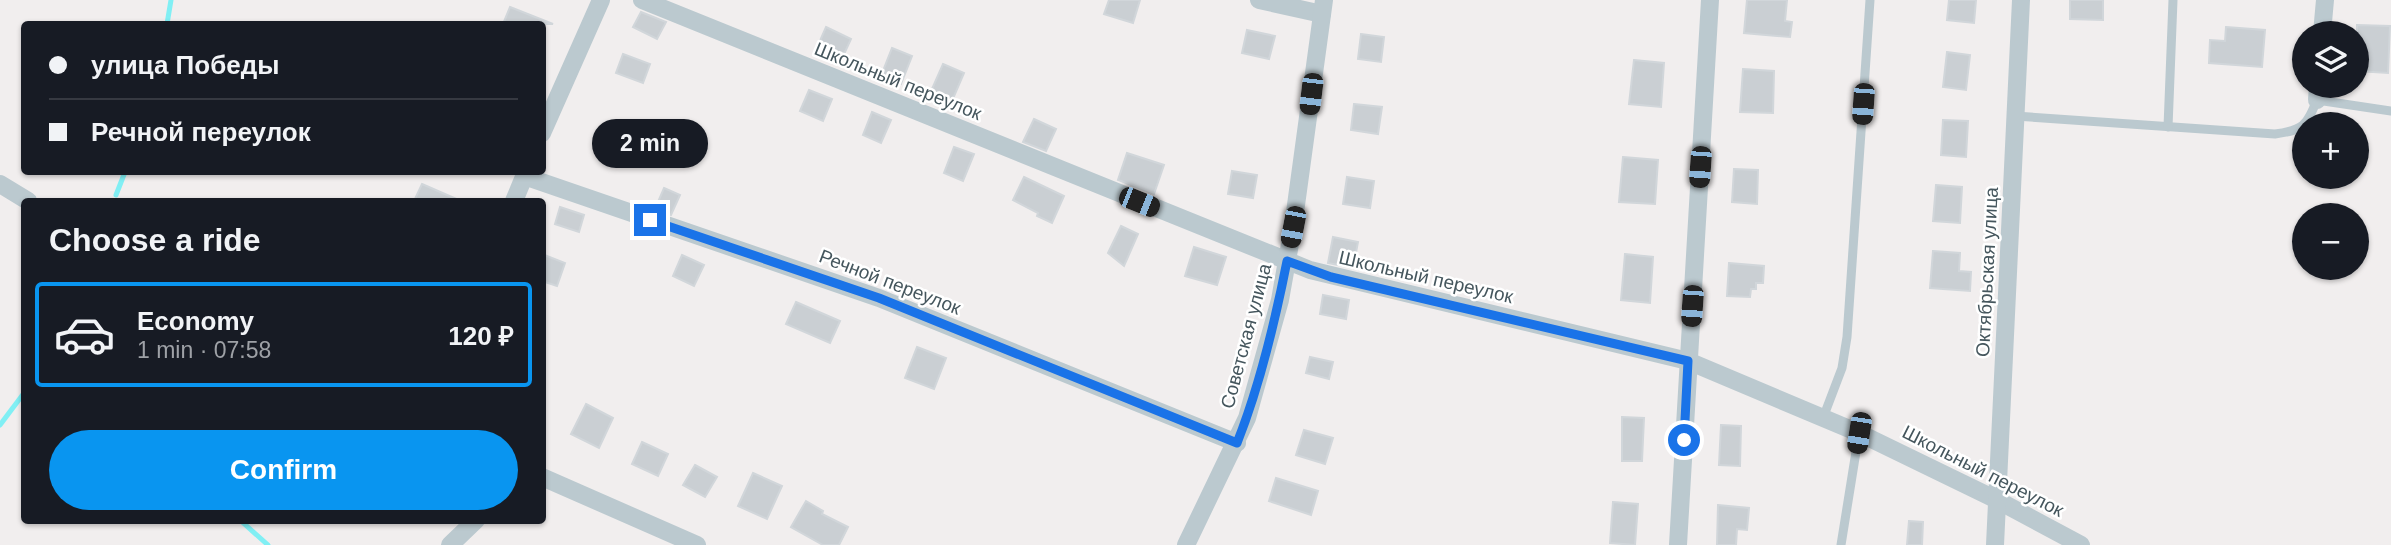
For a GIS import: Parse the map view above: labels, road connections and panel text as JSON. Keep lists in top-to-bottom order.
{
  "streets": {
    "street": [
      "Школьный переулок",
      "Октябрьская улица",
      "Речной переулок",
      "Советская улица"
    ]
  },
  "crossings": [
    ["Школьный переулок", "Октябрьская улица"],
    ["Школьный переулок", "Советская улица"],
    ["Речной переулок", "Советская улица"]
  ],
  "page": {
    "map_buttons": ["+", "−"],
    "banner": ["улица Победы", "Речной переулок"],
    "bubble": "2 min",
    "heading": "Choose a ride",
    "list": [
      {
        "name": "Economy",
        "note": "1 min · 07:58",
        "value": "120 ₽"
      }
    ],
    "buttons": "Confirm"
  }
}
